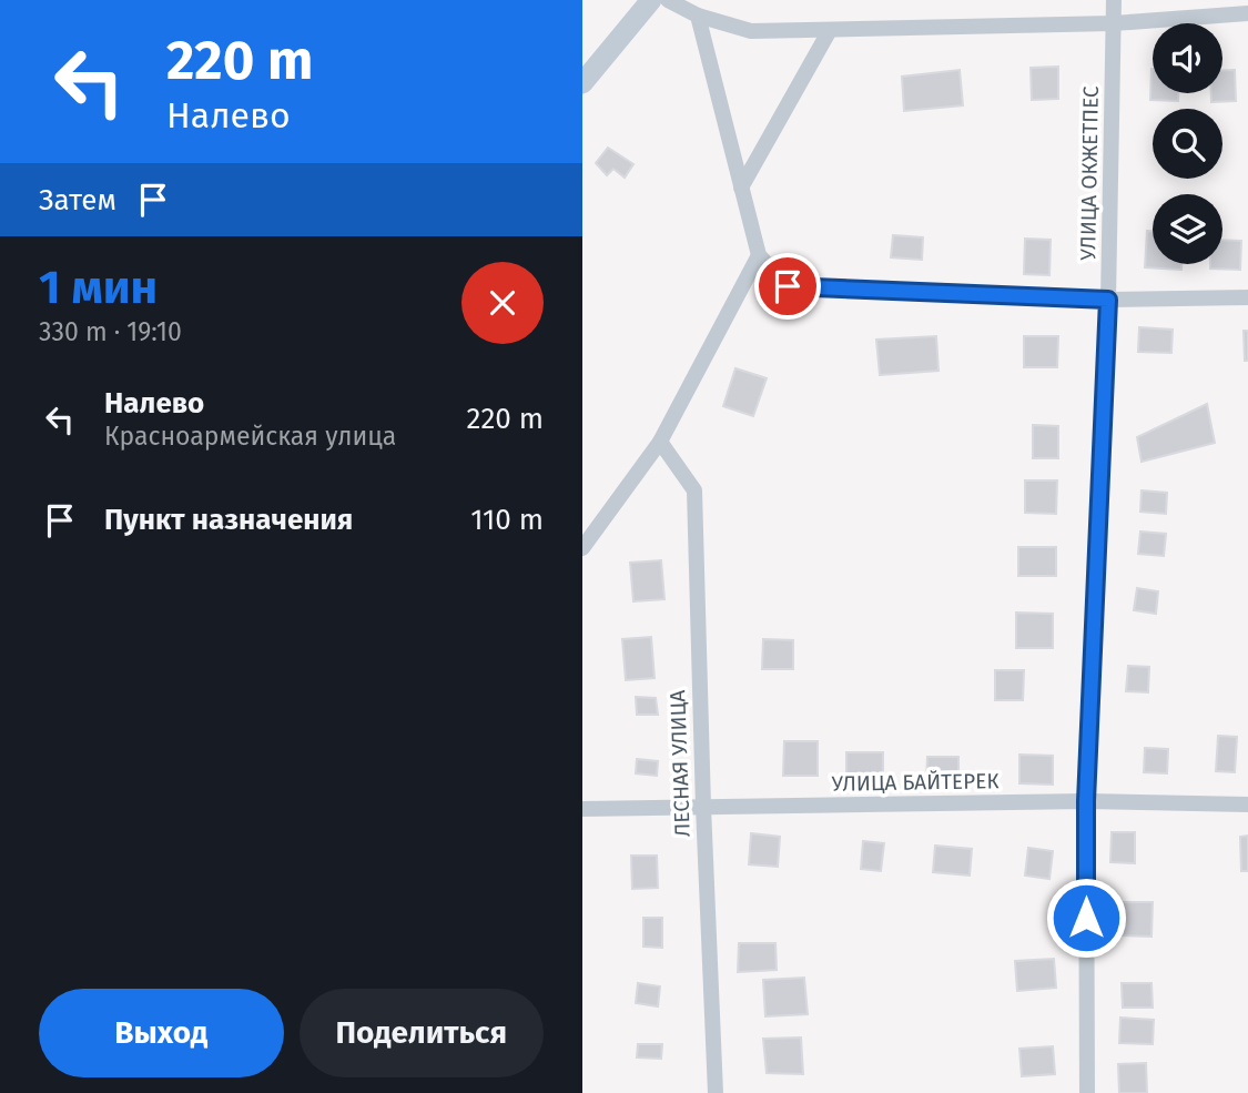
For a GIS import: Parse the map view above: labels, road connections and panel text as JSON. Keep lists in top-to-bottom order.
{
  "streets": {
    "street": ["УЛИЦА ОКЖЕТПЕС", "ЛЕСНАЯ УЛИЦА", "УЛИЦА БАЙТЕРЕК"]
  },
  "crossings": [
    ["УЛИЦА ОКЖЕТПЕС", "УЛИЦА БАЙТЕРЕК"],
    ["ЛЕСНАЯ УЛИЦА", "УЛИЦА БАЙТЕРЕК"]
  ],
  "page": {
    "turn": ["220 m", "Налево"],
    "then": "Затем",
    "heading": ["1 мин", "330 m · 19:10"],
    "list": [
      {
        "name": "Налево",
        "note": "Красноармейская улица",
        "value": "220 m"
      },
      {
        "name": "Пункт назначения",
        "value": "110 m"
      }
    ],
    "buttons": ["Выход", "Поделиться"]
  }
}
